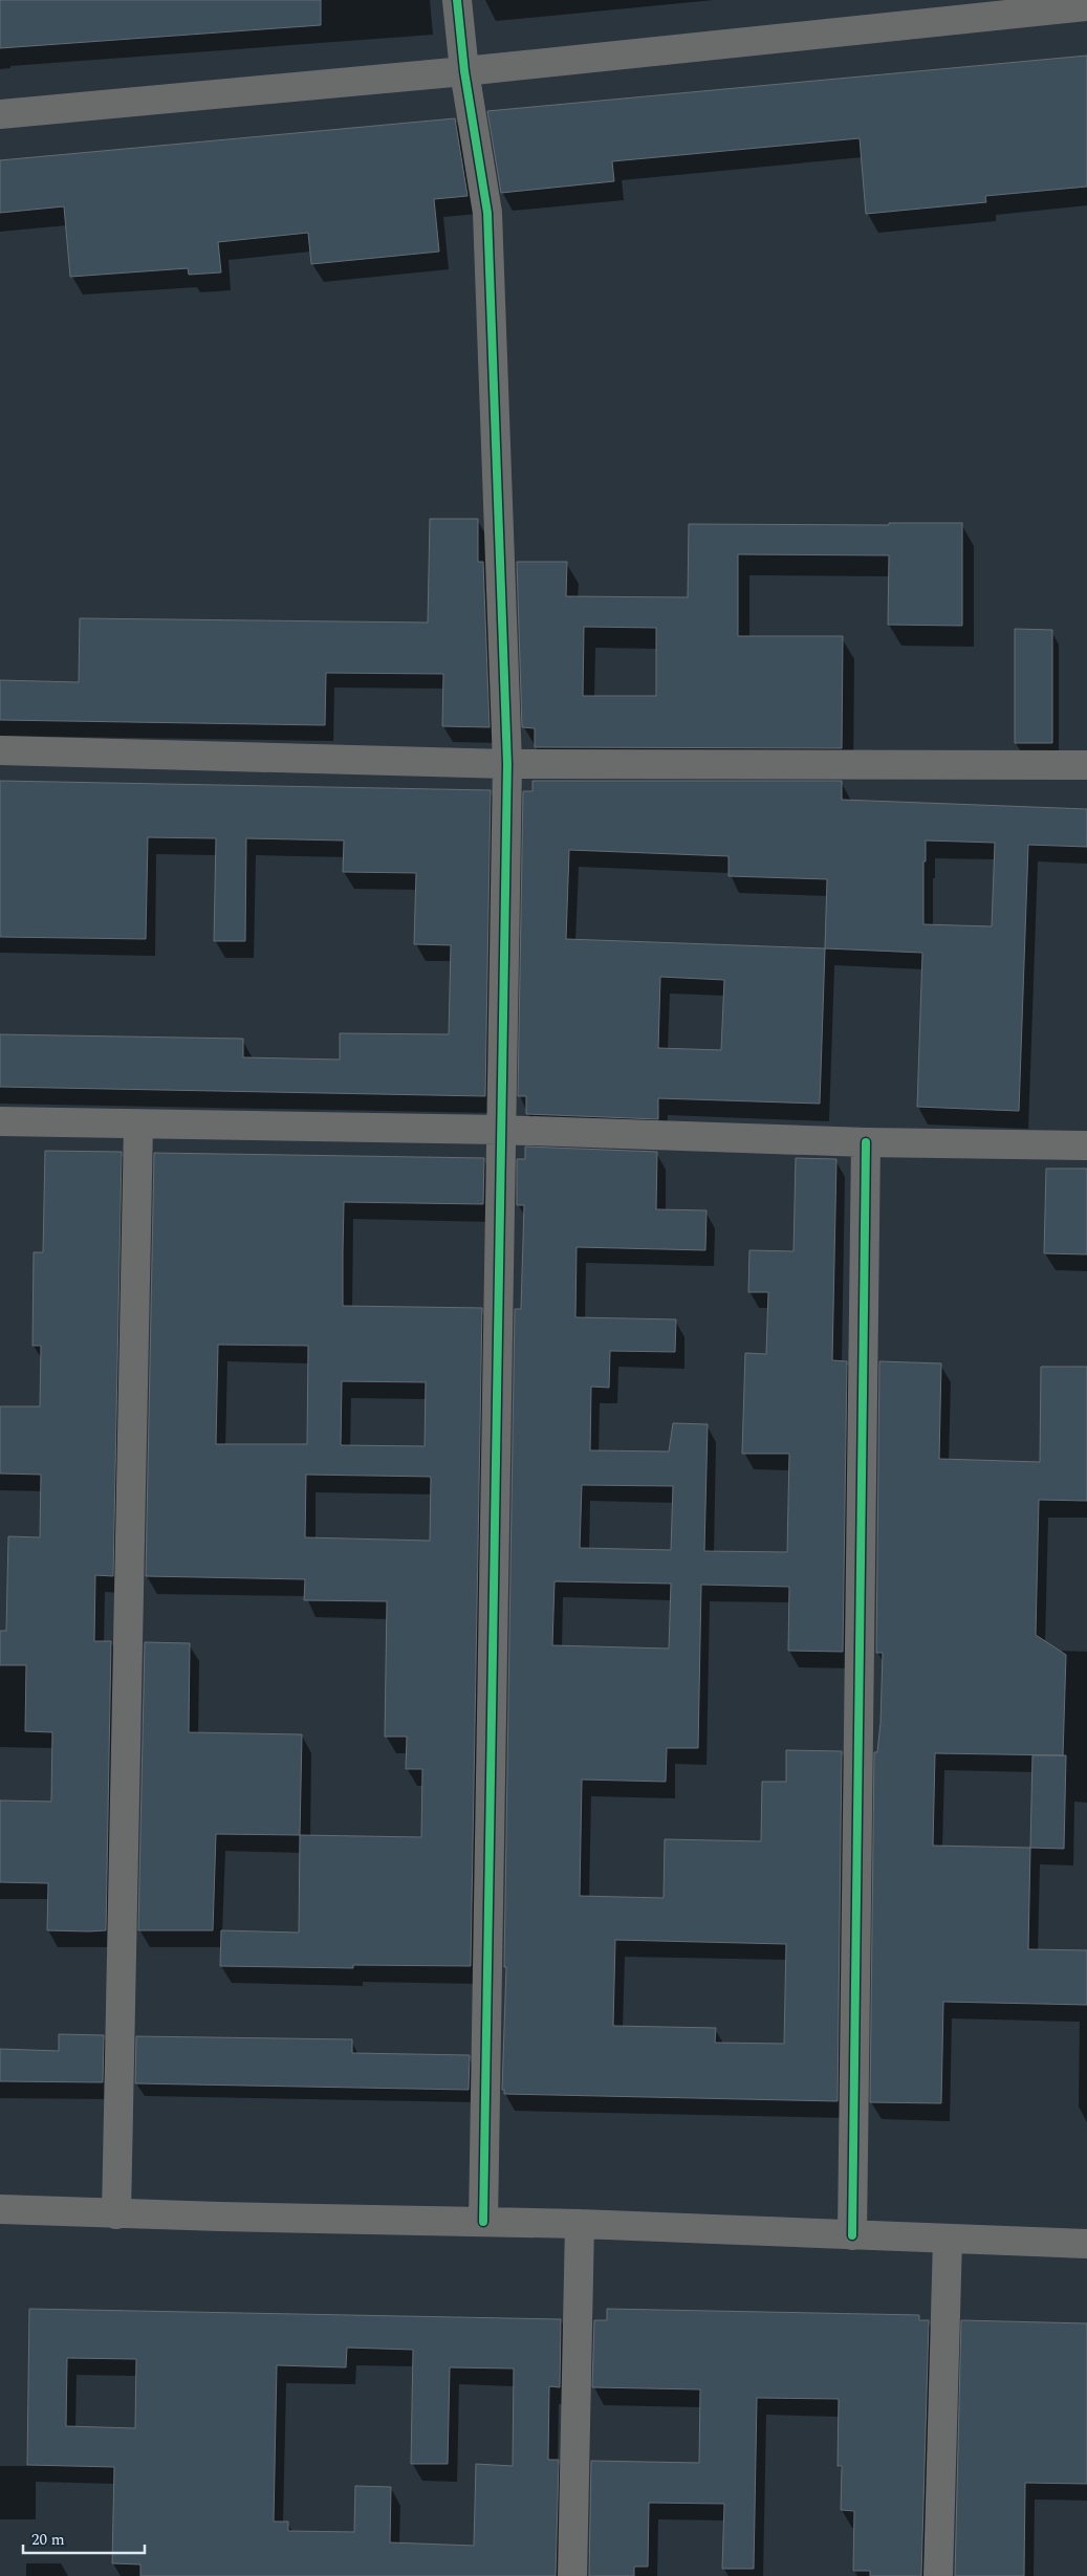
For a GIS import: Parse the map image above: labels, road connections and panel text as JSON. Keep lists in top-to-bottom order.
{
  "scale_bar": "20 m"
}
